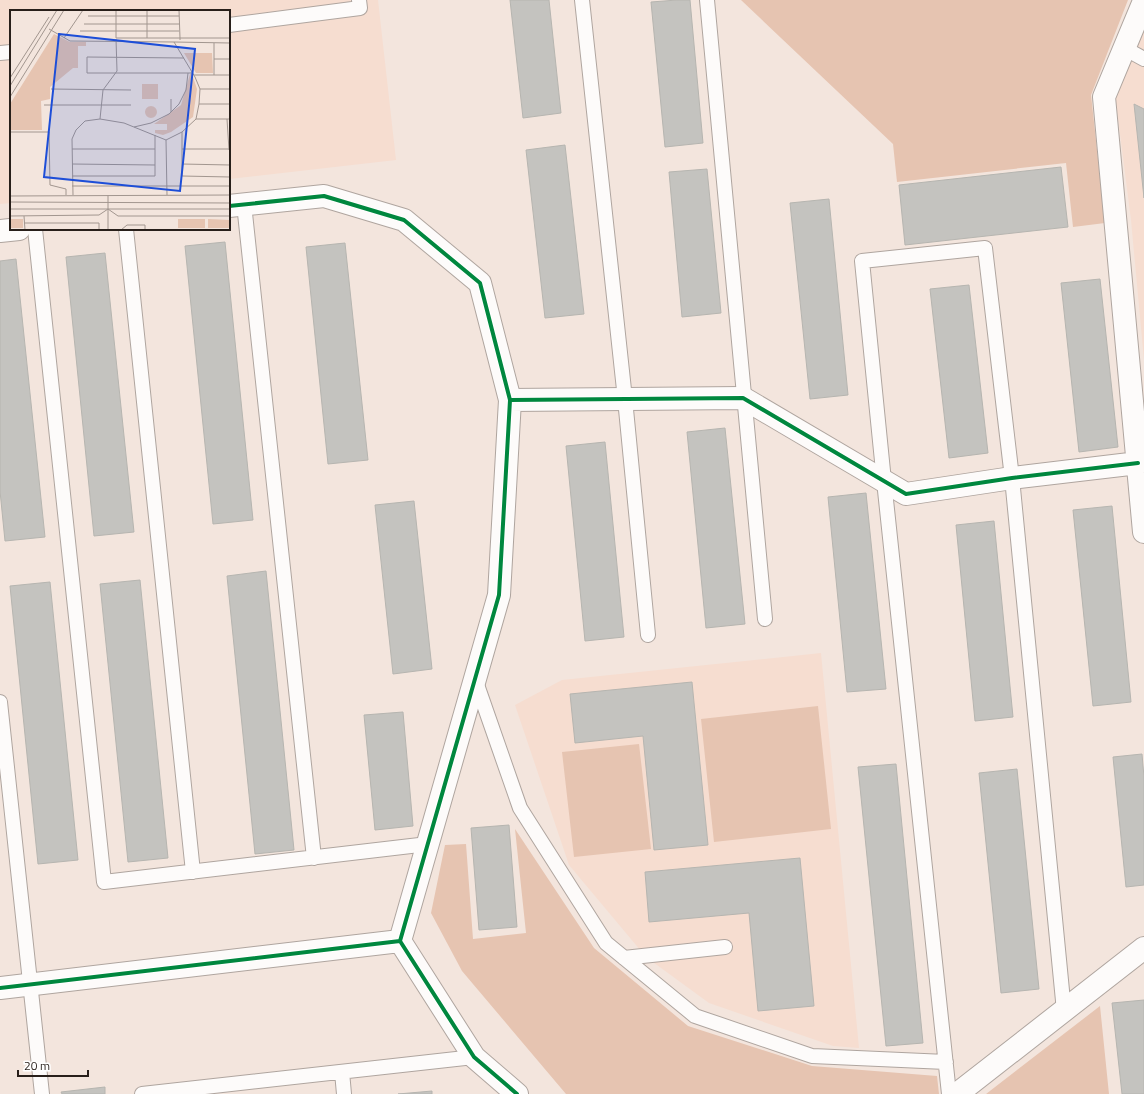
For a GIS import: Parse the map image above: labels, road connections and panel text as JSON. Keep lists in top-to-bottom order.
{
  "scale_bar": "20 m"
}
